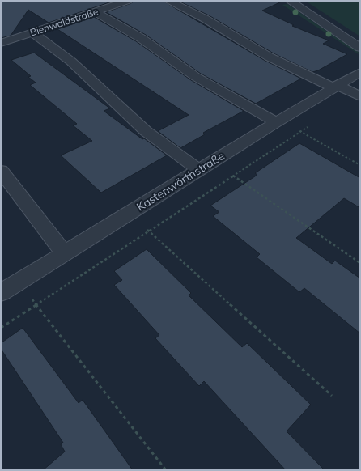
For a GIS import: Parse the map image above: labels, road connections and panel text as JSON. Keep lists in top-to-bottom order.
{
  "streets": {
    "street": ["Bienwaldstraße", "Kastenwörthstraße"]
  }
}
